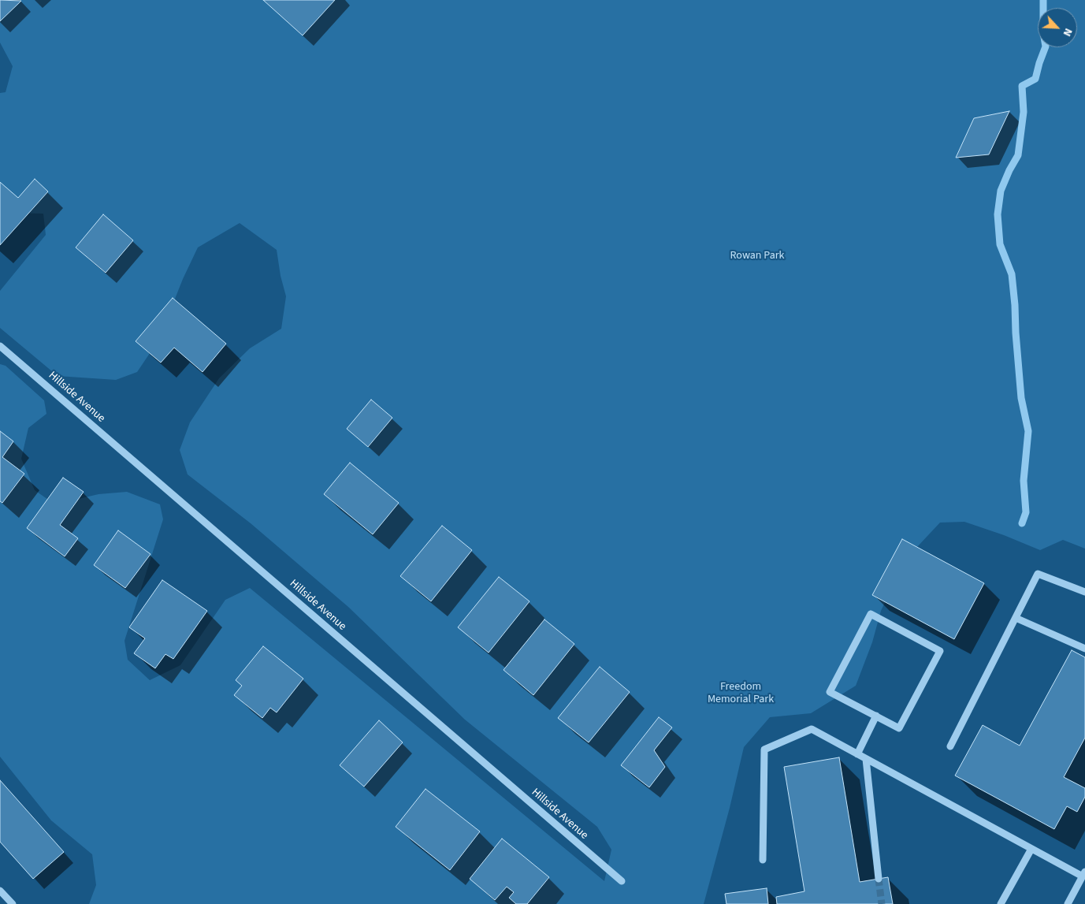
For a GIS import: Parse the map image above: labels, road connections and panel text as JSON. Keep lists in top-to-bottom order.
{
  "streets": {
    "street": ["Hillside Avenue"]
  },
  "parks": ["Rowan Park", "Freedom Memorial Park"],
  "north": "bottom right"
}
